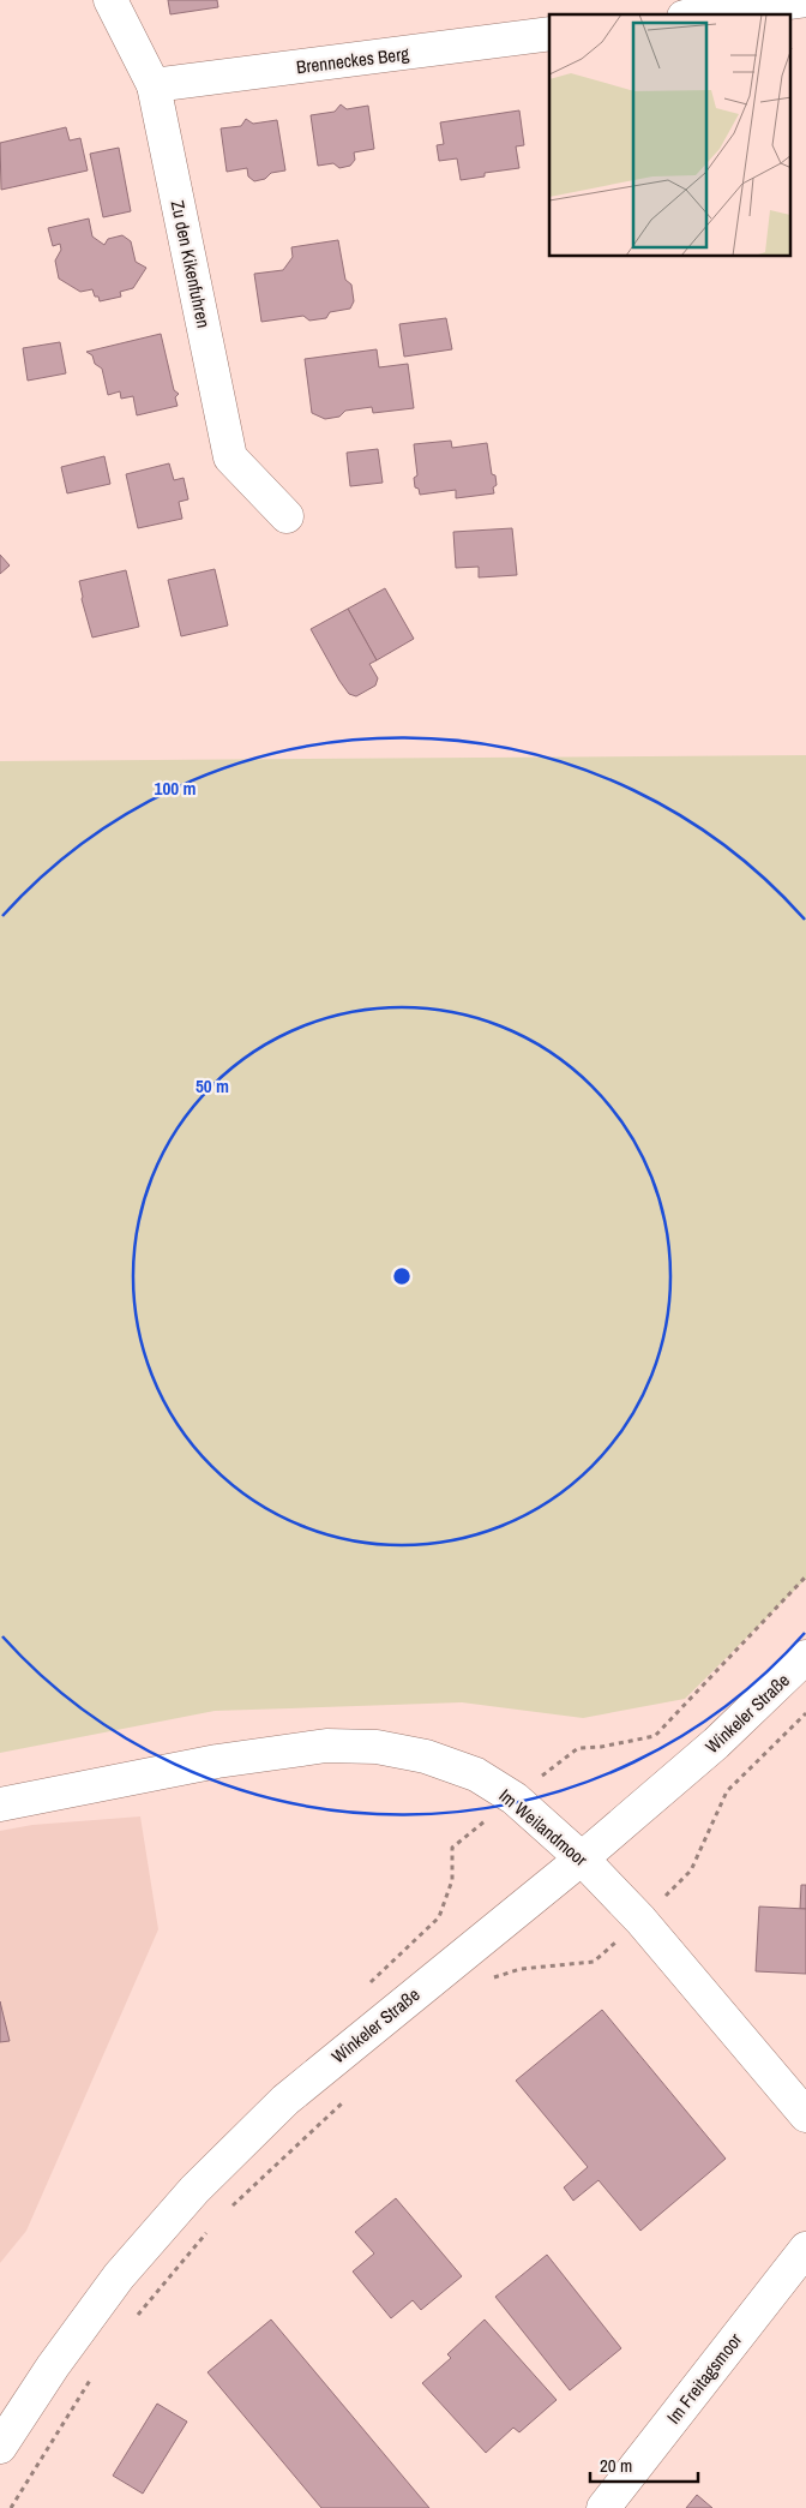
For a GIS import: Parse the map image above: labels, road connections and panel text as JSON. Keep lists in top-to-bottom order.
{
  "streets": {
    "street": [
      "Brenneckes Berg",
      "Zu den Kikenfuhren",
      "Winkeler Straße",
      "Im Weilandmoor",
      "Im Freitagsmoor"
    ]
  },
  "crossings": [
    ["Brenneckes Berg", "Zu den Kikenfuhren"],
    ["Winkeler Straße", "Im Weilandmoor"]
  ],
  "scale_bar": "20 m",
  "rings": ["100 m", "50 m"]
}
